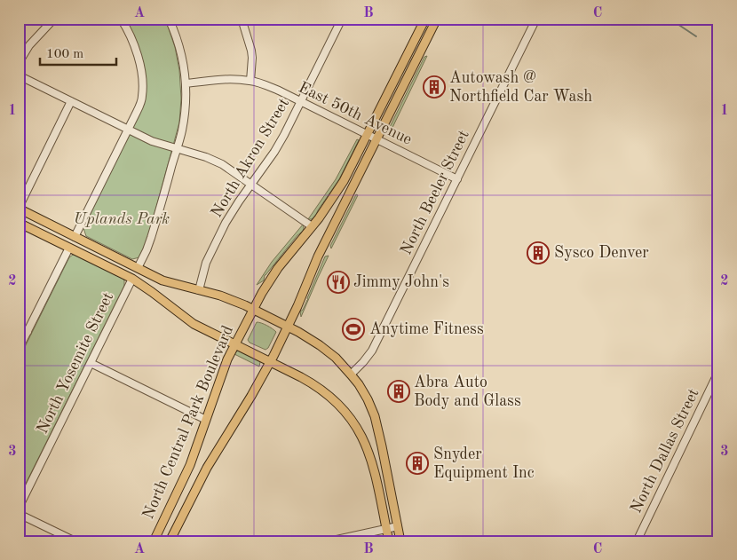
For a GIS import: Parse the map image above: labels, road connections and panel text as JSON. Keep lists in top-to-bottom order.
{
  "streets": {
    "main road": ["North Central Park Boulevard"],
    "street": [
      "East 50th Avenue",
      "North Akron Street",
      "North Beeler Street",
      "North Yosemite Street",
      "North Dallas Street"
    ]
  },
  "crossings": [
    ["East 50th Avenue", "North Akron Street"],
    ["East 50th Avenue", "North Beeler Street"],
    ["East 50th Avenue", "North Central Park Boulevard"]
  ],
  "parks": ["Uplands Park"],
  "places": {
    "building": [
      "Autowash @ Northfield Car Wash",
      "Sysco Denver",
      "Abra Auto Body and Glass",
      "Snyder Equipment Inc"
    ],
    "restaurant": ["Jimmy John's"],
    "sports": ["Anytime Fitness"]
  },
  "scale_bar": "100 m",
  "grid": {
    "columns": ["A", "B", "C"],
    "rows": ["1", "2", "3"]
  }
}
